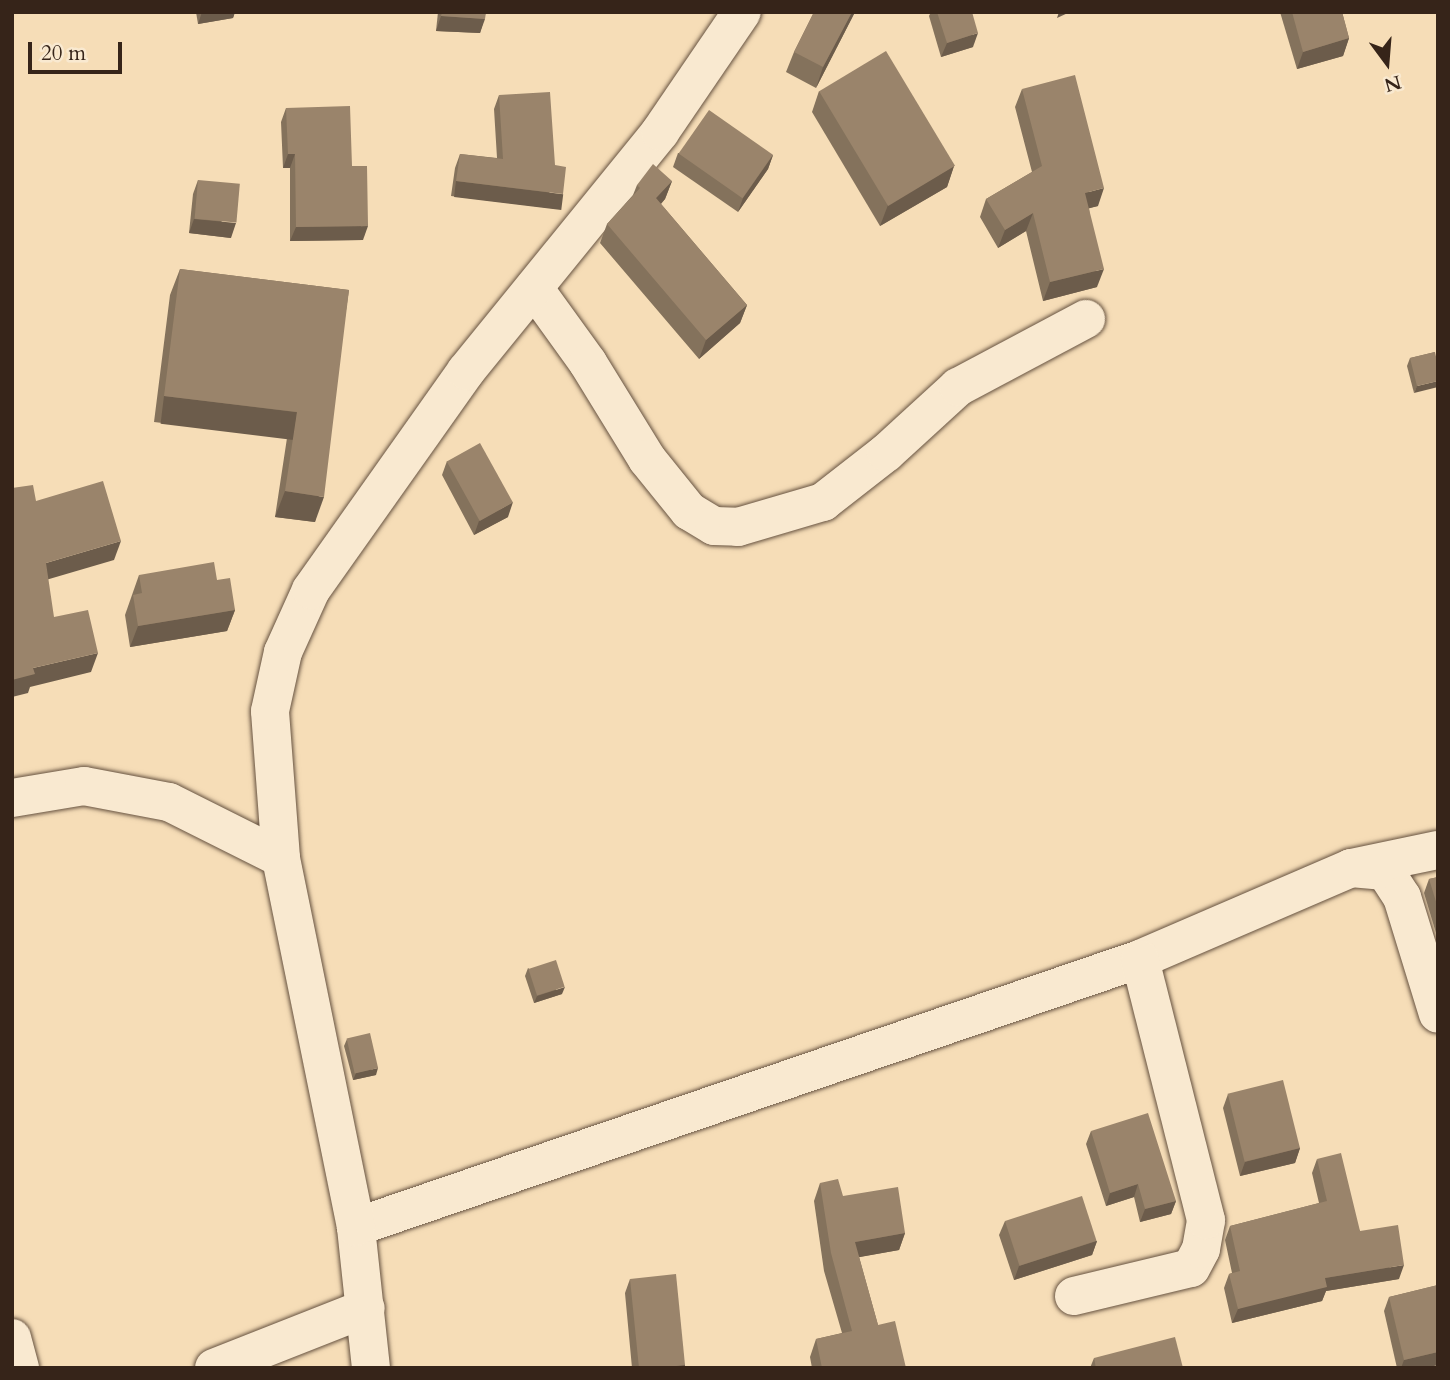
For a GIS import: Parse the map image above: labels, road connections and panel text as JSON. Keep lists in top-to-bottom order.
{
  "scale_bar": "20 m",
  "north": "bottom"
}
